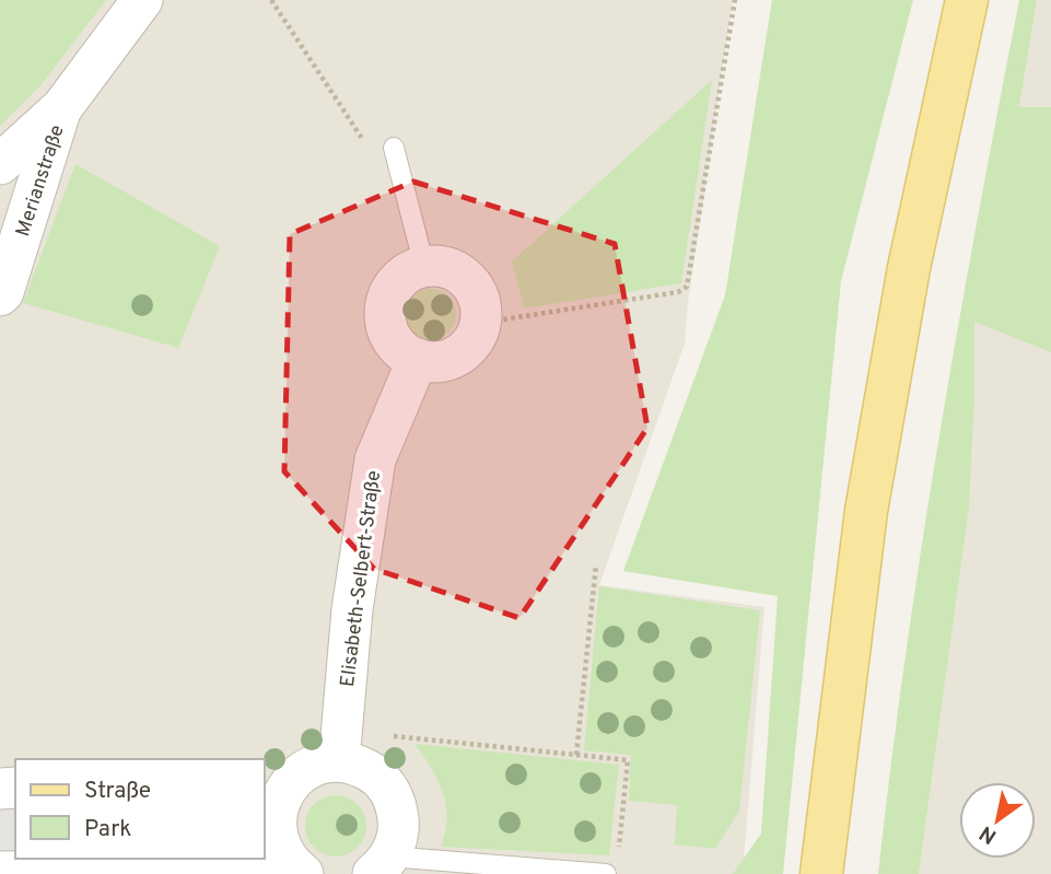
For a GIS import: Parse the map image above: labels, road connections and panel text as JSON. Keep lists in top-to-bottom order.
{
  "streets": {
    "street": ["Merianstraße", "Elisabeth-Selbert-Straße"]
  },
  "legend": ["Straße", "Park"],
  "north": "bottom left"
}
